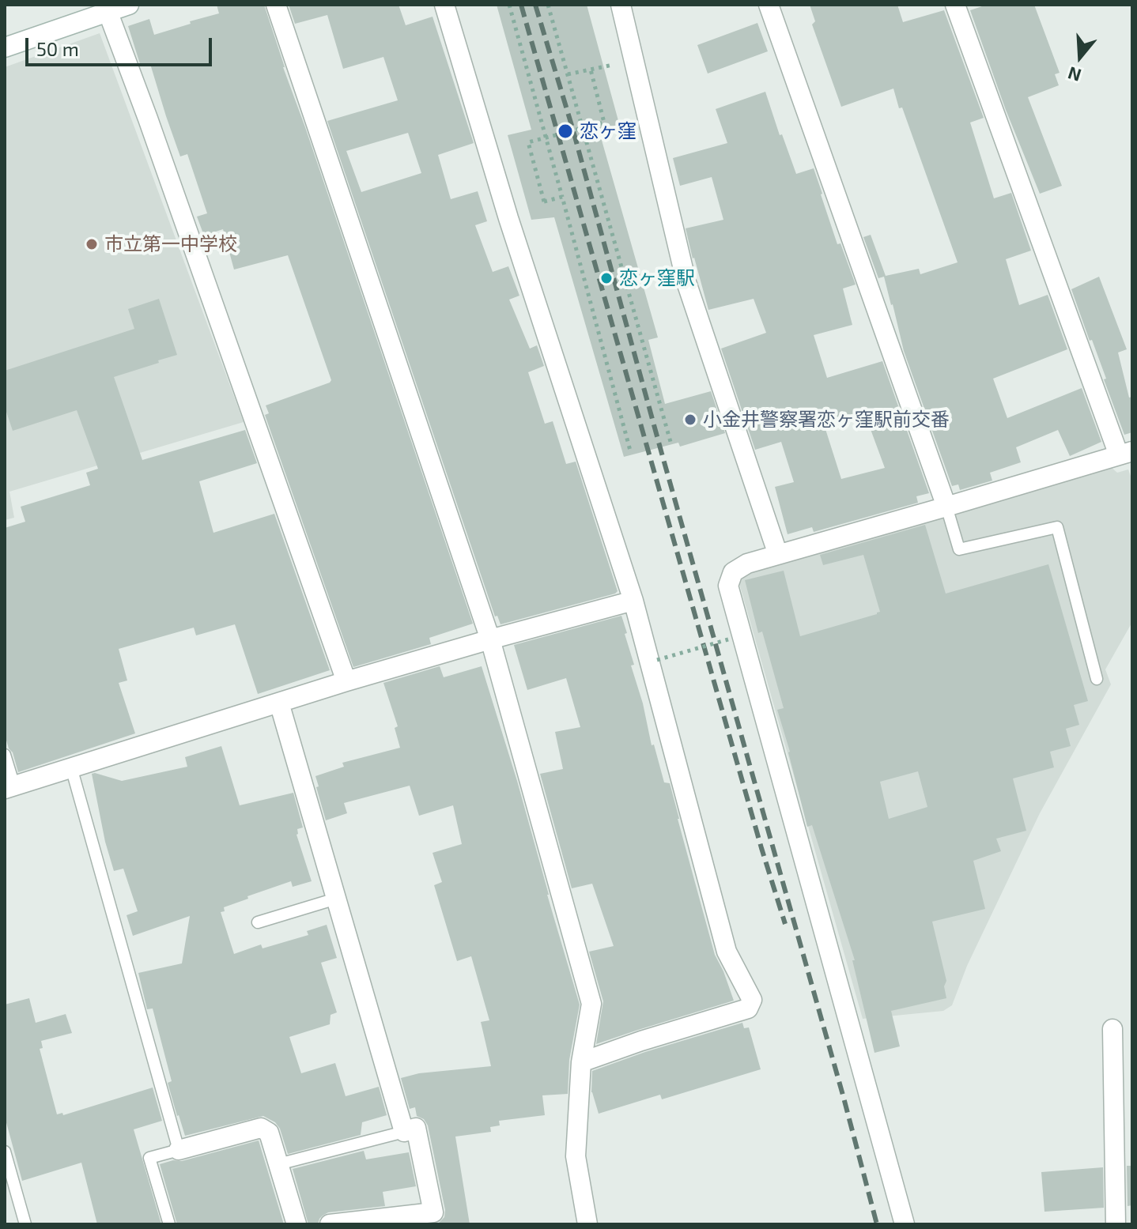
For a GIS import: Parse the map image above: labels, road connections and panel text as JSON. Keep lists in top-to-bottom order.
{
  "places": [
    "恋ヶ窪",
    "市立第一中学校",
    "恋ヶ窪駅",
    "小金井警察署恋ヶ窪駅前交番"
  ],
  "scale_bar": "50 m",
  "north": "bottom"
}
